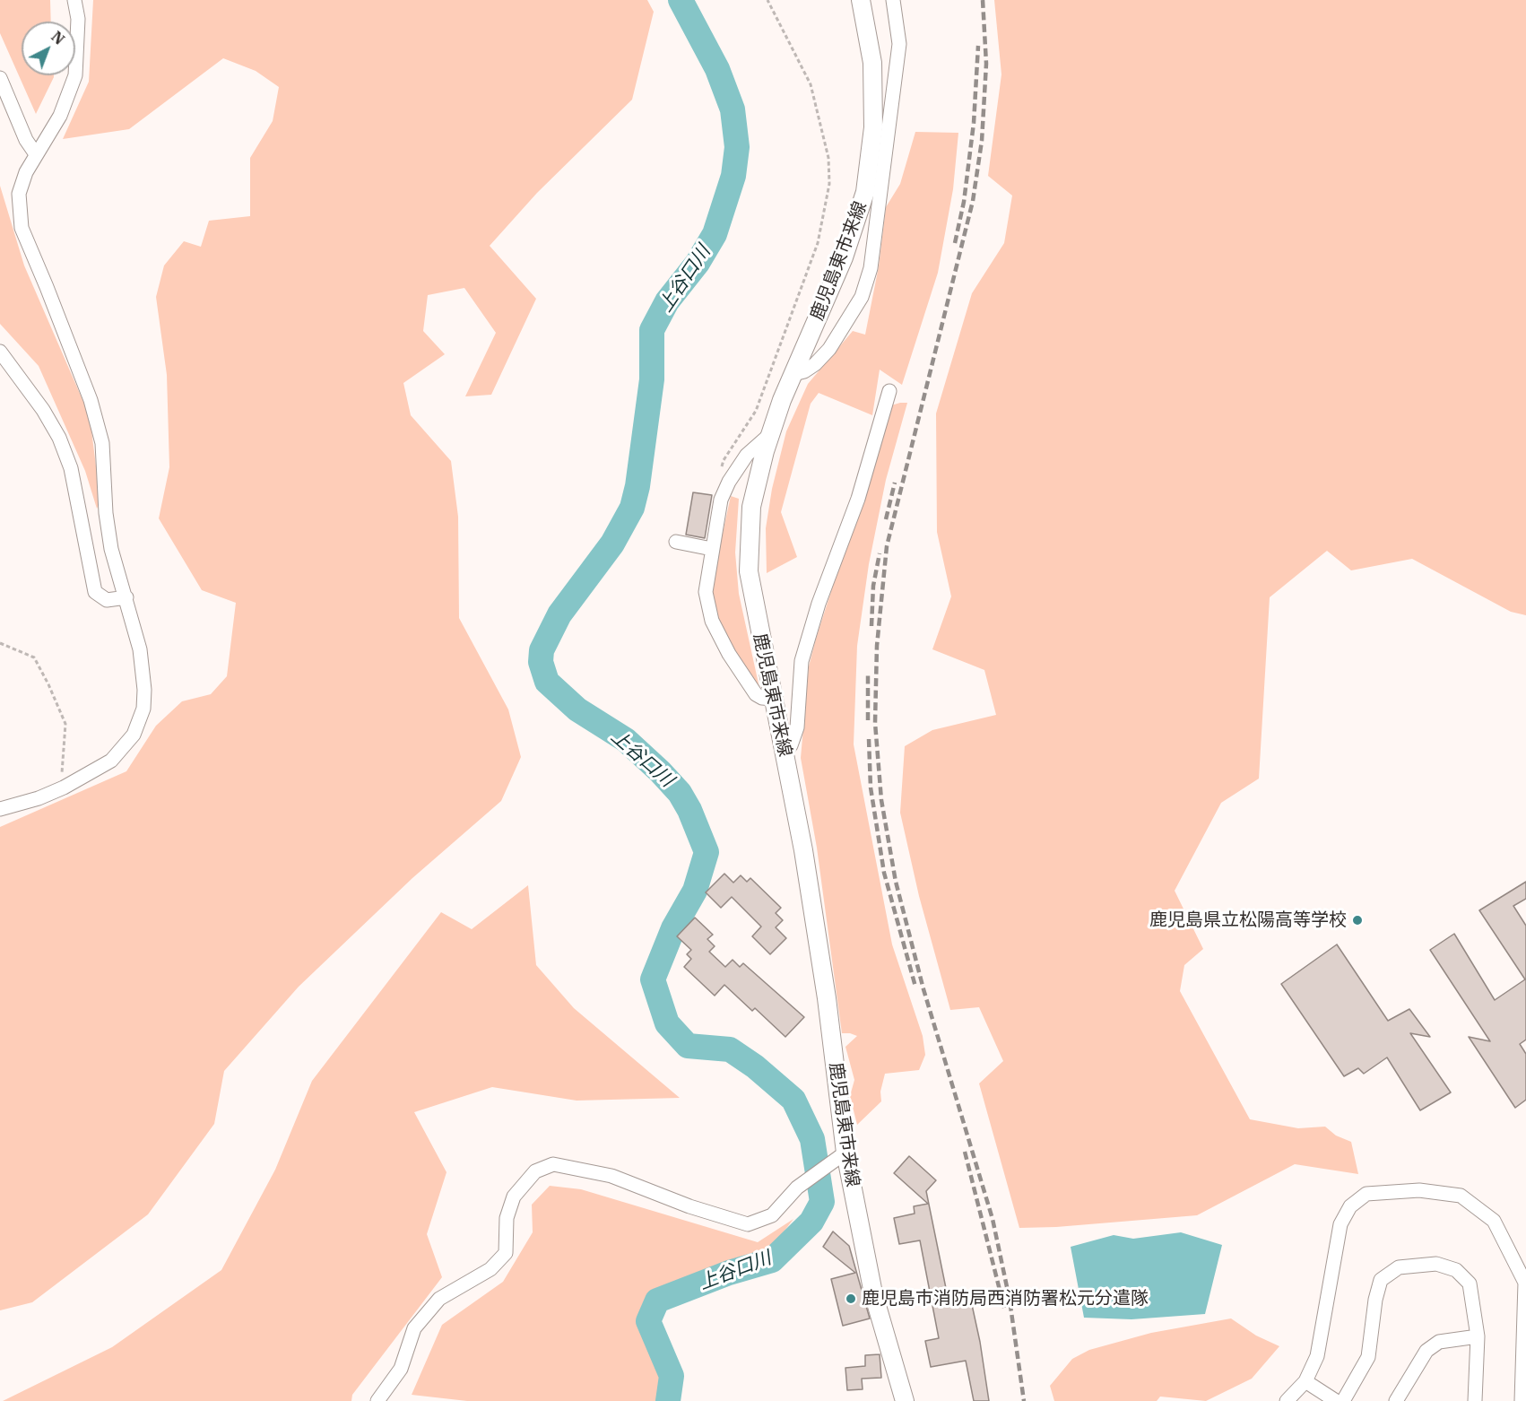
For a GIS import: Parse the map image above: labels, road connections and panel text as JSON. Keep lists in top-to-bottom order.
{
  "streets": {
    "main road": ["鹿児島東市来線"]
  },
  "water": ["上谷口川"],
  "places": ["鹿児島県立松陽高等学校", "鹿児島市消防局西消防署松元分遣隊"],
  "north": "top right"
}
